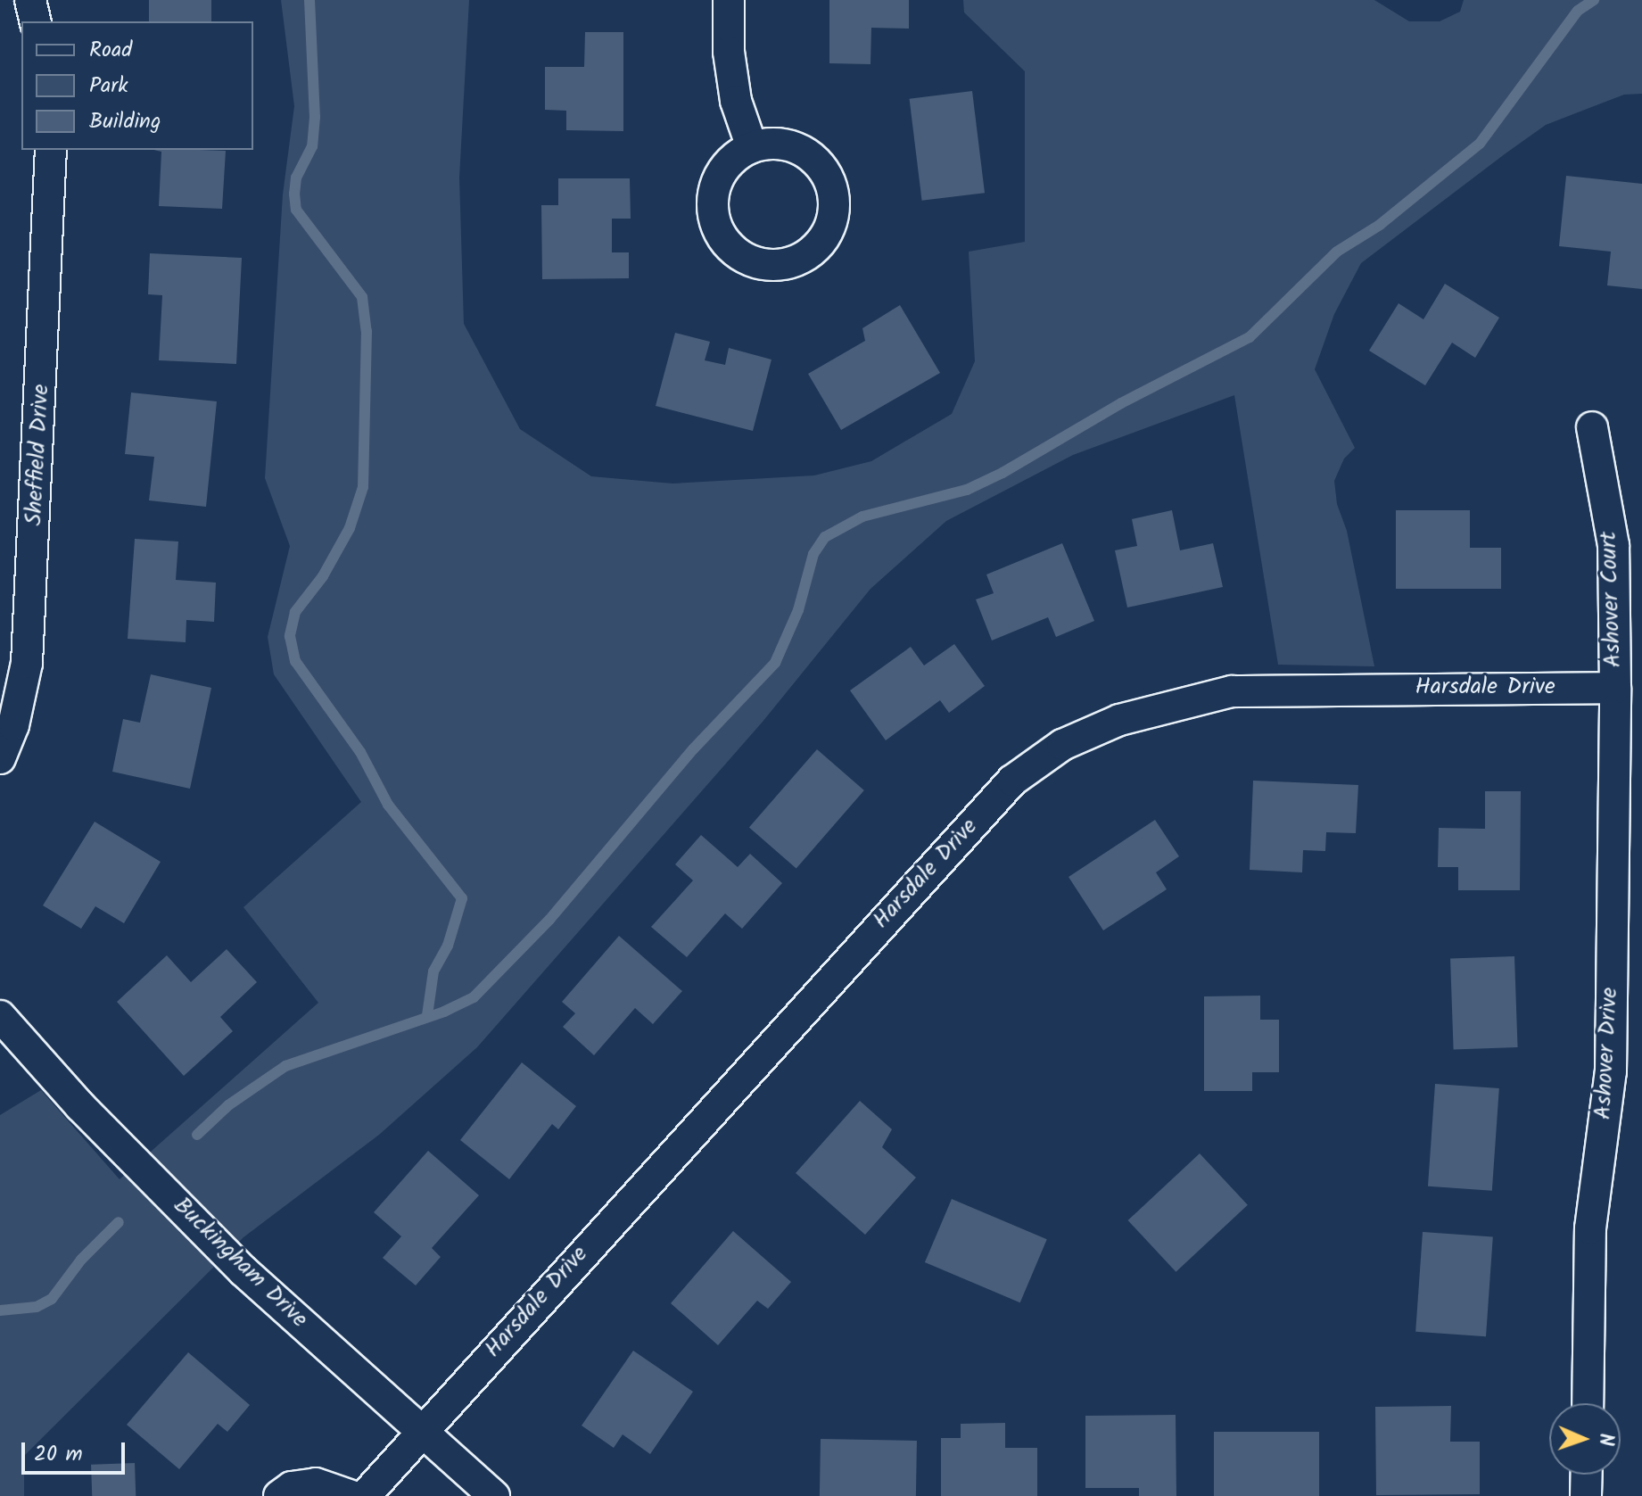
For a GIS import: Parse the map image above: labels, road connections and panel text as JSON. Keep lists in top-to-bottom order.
{
  "streets": {
    "street": [
      "Sheffield Drive",
      "Ashover Court",
      "Harsdale Drive",
      "Ashover Drive",
      "Buckingham Drive"
    ]
  },
  "crossings": [
    ["Ashover Court", "Harsdale Drive"],
    ["Ashover Court", "Ashover Drive"],
    ["Harsdale Drive", "Ashover Drive"],
    ["Harsdale Drive", "Buckingham Drive"]
  ],
  "legend": ["Road", "Park", "Building"],
  "scale_bar": "20 m",
  "north": "right"
}
